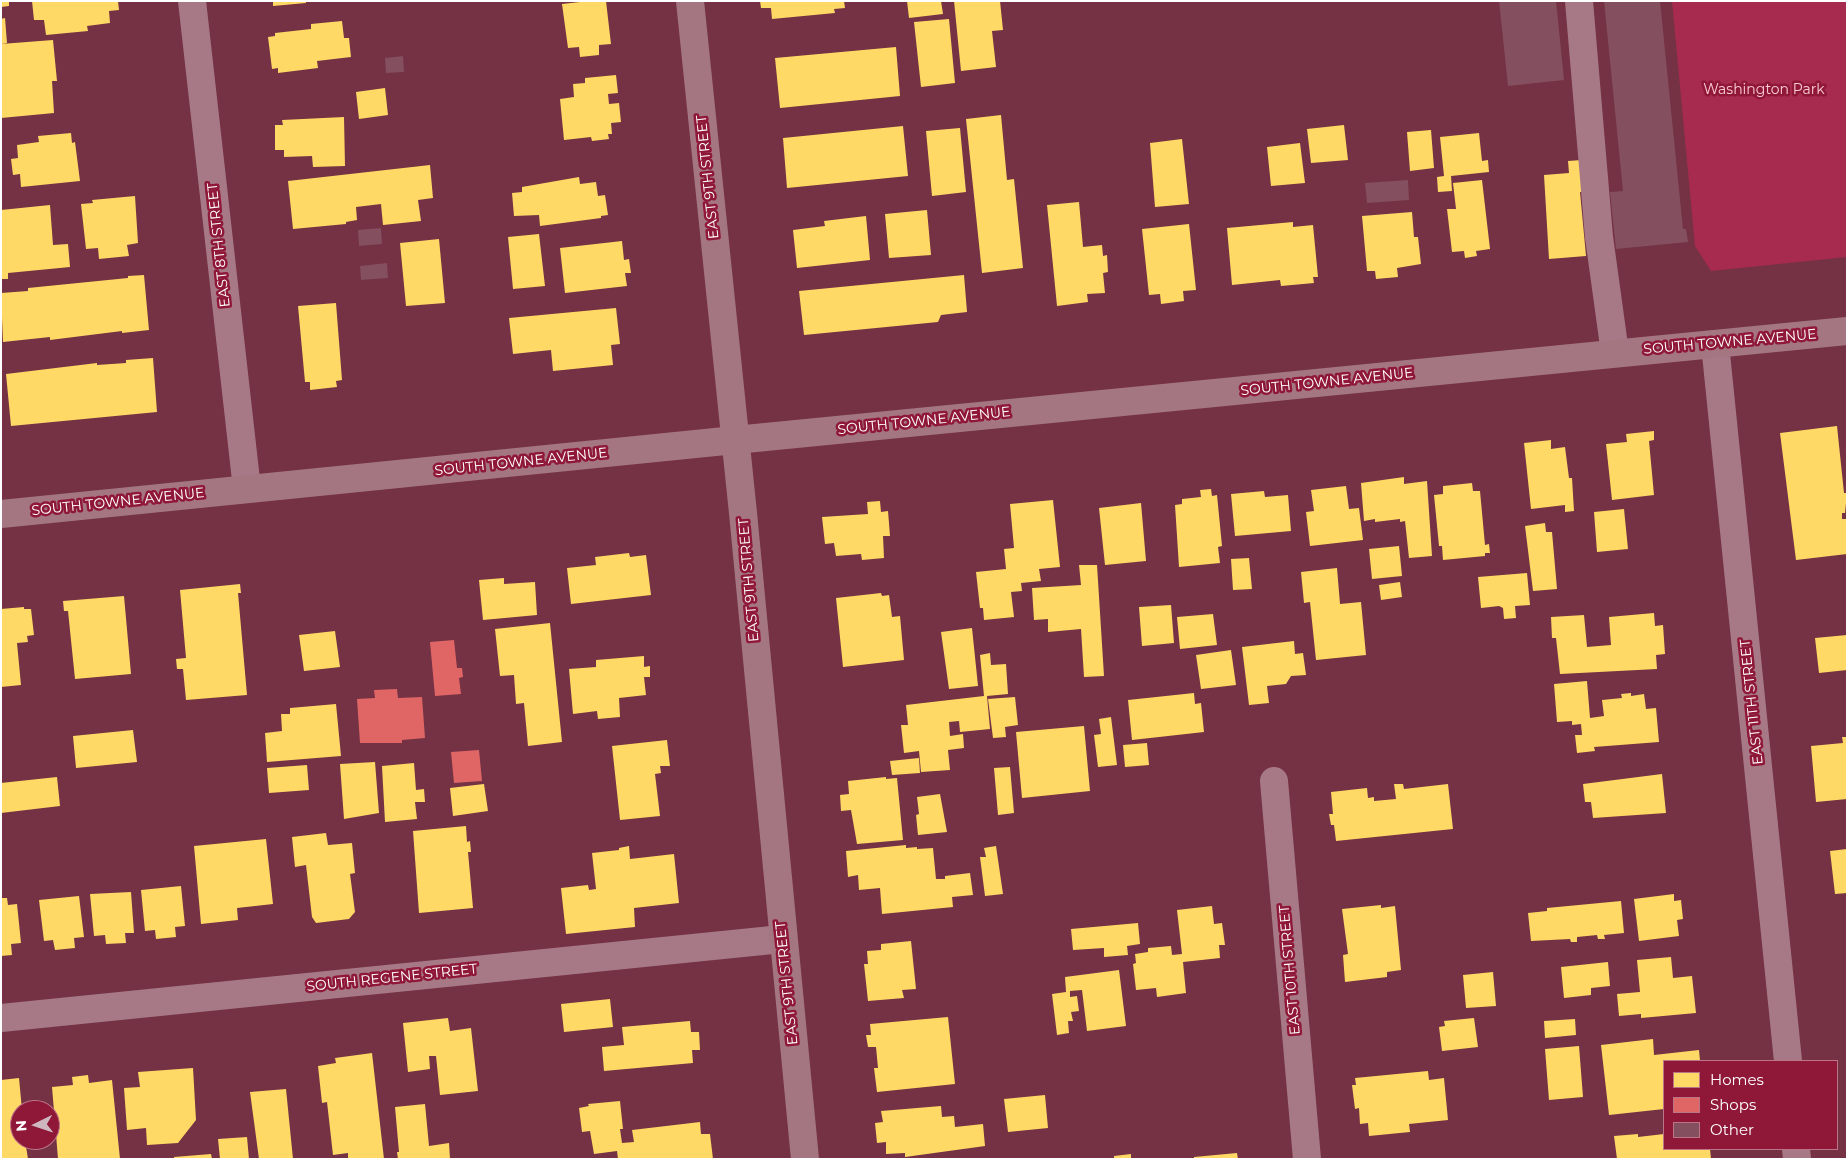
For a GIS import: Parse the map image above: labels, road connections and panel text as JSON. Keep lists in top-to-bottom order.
{
  "streets": {
    "street": [
      "EAST 9TH STREET",
      "EAST 8TH STREET",
      "SOUTH TOWNE AVENUE",
      "EAST 11TH STREET",
      "EAST 10TH STREET",
      "SOUTH REGENE STREET"
    ]
  },
  "crossings": [
    ["EAST 9TH STREET", "SOUTH TOWNE AVENUE"],
    ["EAST 9TH STREET", "SOUTH REGENE STREET"],
    ["EAST 8TH STREET", "SOUTH TOWNE AVENUE"],
    ["SOUTH TOWNE AVENUE", "EAST 11TH STREET"]
  ],
  "parks": ["Washington Park"],
  "legend": ["Homes", "Shops", "Other"],
  "north": "left"
}
